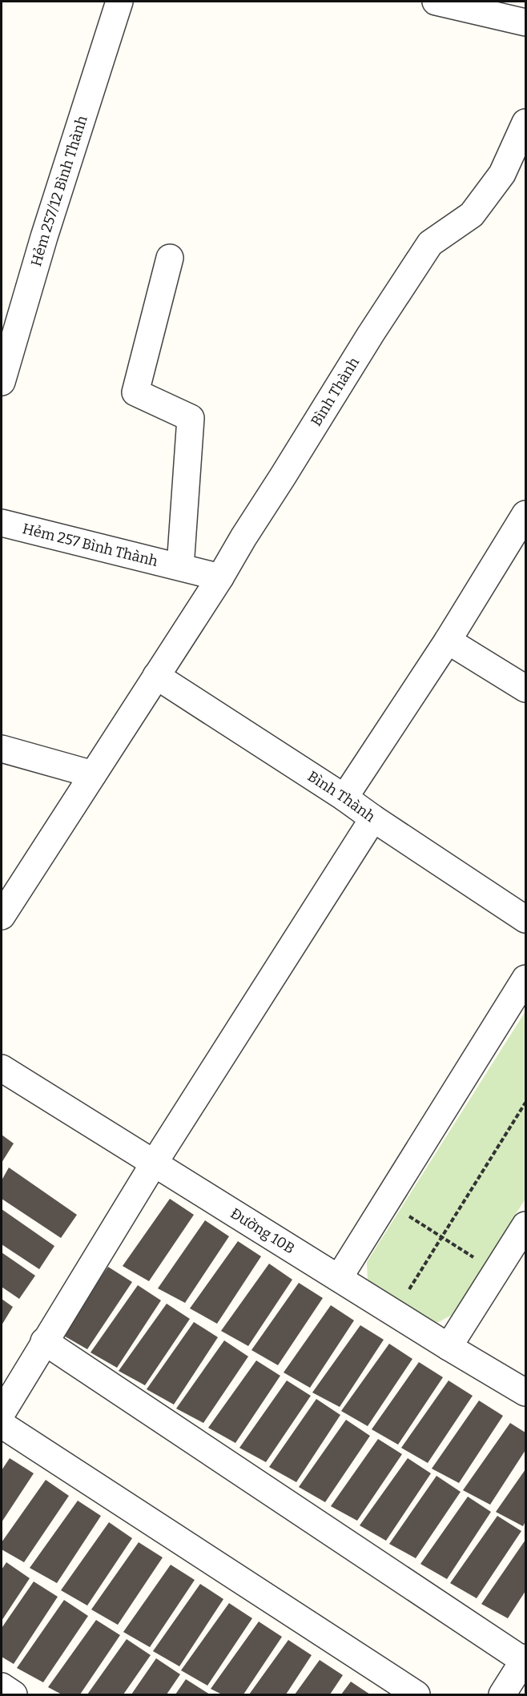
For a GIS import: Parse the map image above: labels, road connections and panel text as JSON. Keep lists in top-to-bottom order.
{
  "streets": {
    "street": [
      "Hẻm 257/12 Bình Thành",
      "Bình Thành",
      "Hẻm 257 Bình Thành",
      "Đường 10B"
    ]
  },
  "crossings": [
    ["Bình Thành", "Hẻm 257 Bình Thành"]
  ]
}
